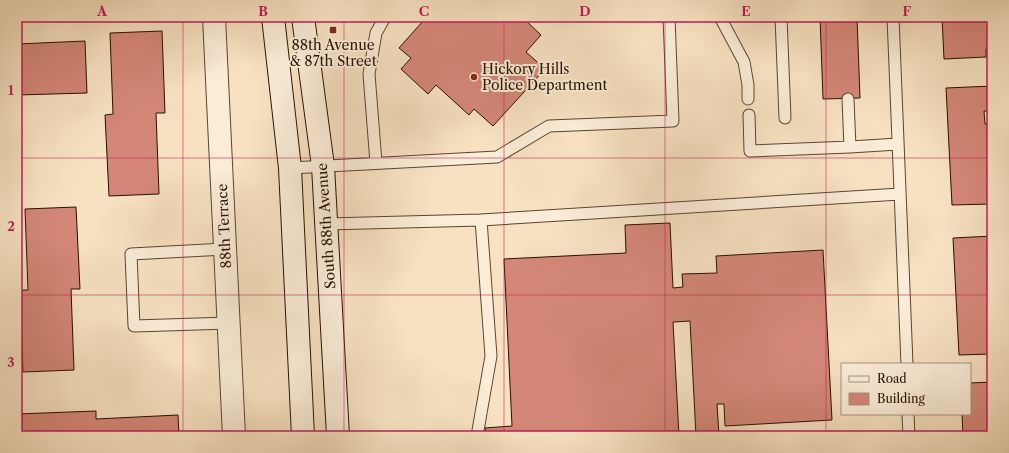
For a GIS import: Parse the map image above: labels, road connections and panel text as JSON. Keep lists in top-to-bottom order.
{
  "streets": {
    "street": ["88th Terrace", "South 88th Avenue"]
  },
  "places": {
    "transit": ["88th Avenue & 87th Street"],
    "other": ["Hickory Hills Police Department"]
  },
  "legend": ["Road", "Building"],
  "grid": {
    "columns": [
      "A",
      "B",
      "C",
      "D",
      "E",
      "F"
    ],
    "rows": ["1", "2", "3"]
  }
}
